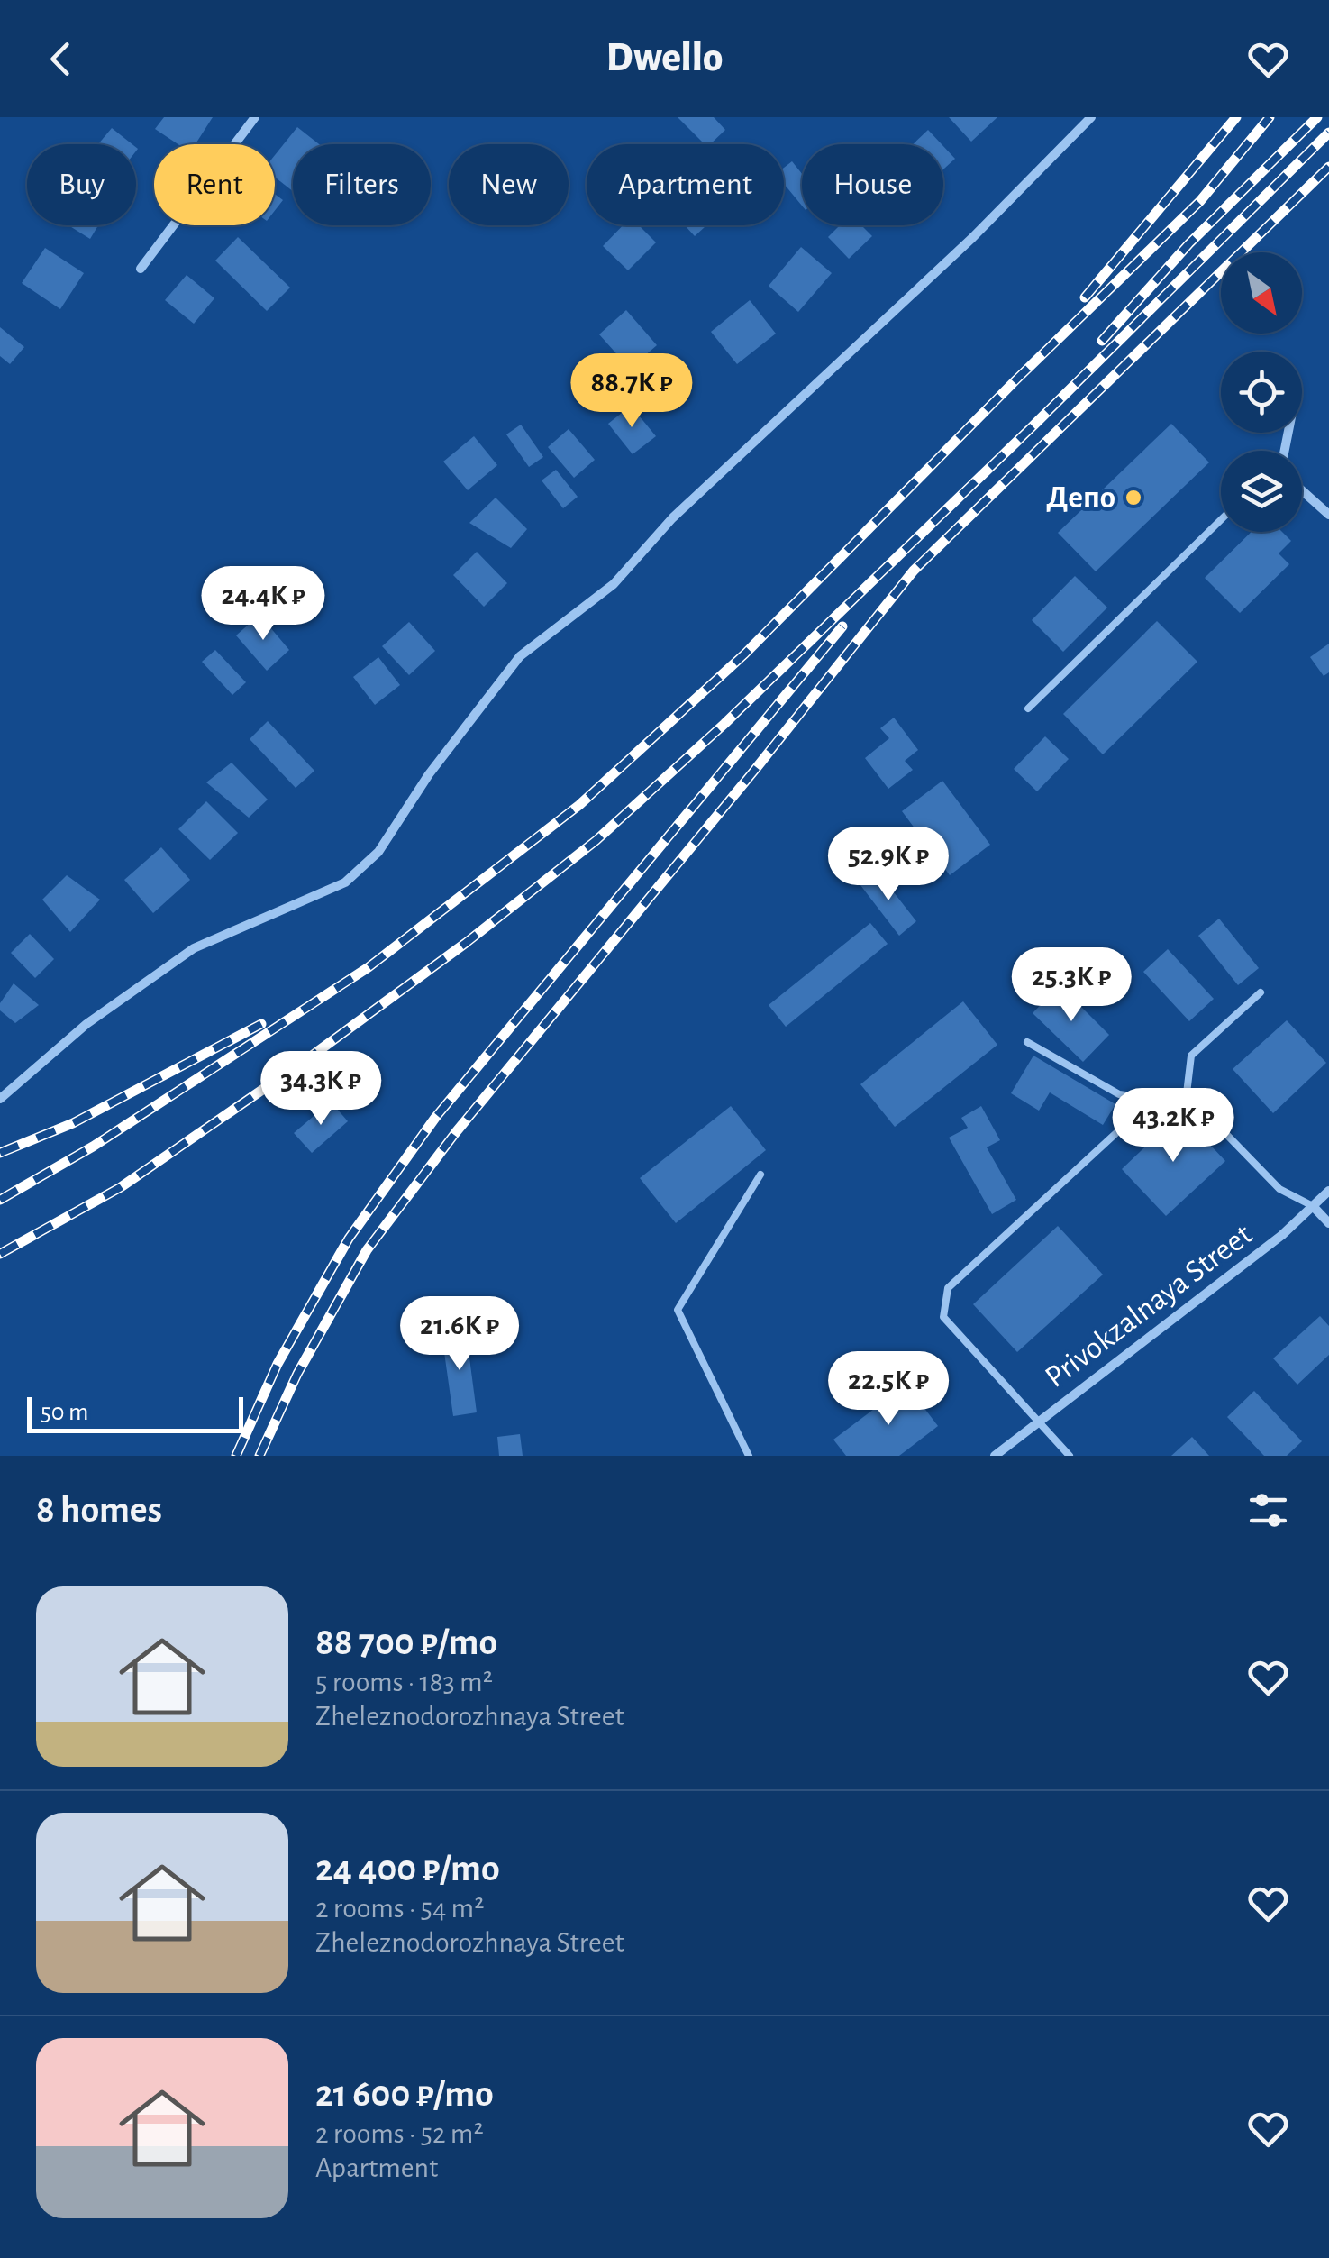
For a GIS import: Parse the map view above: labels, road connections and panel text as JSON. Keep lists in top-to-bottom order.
{
  "streets": {
    "street": ["Privokzalnaya Street"]
  },
  "places": ["Депо"],
  "scale_bar": "50 m",
  "north": "bottom right",
  "page": {
    "header": "Dwello",
    "chip": [
      "Buy",
      "Rent",
      "Filters",
      "New",
      "Apartment",
      "House"
    ],
    "price": [
      "88.7K ₽",
      "24.4K ₽",
      "52.9K ₽",
      "25.3K ₽",
      "34.3K ₽",
      "43.2K ₽",
      "21.6K ₽",
      "22.5K ₽"
    ],
    "scale": "50 m",
    "heading": "8 homes",
    "list": [
      {
        "name": "88 700 ₽/mo",
        "note": "5 rooms · 183 m² · Zheleznodorozhnaya Street"
      },
      {
        "name": "24 400 ₽/mo",
        "note": "2 rooms · 54 m² · Zheleznodorozhnaya Street"
      },
      {
        "name": "21 600 ₽/mo",
        "note": "2 rooms · 52 m² · Apartment"
      }
    ]
  }
}
